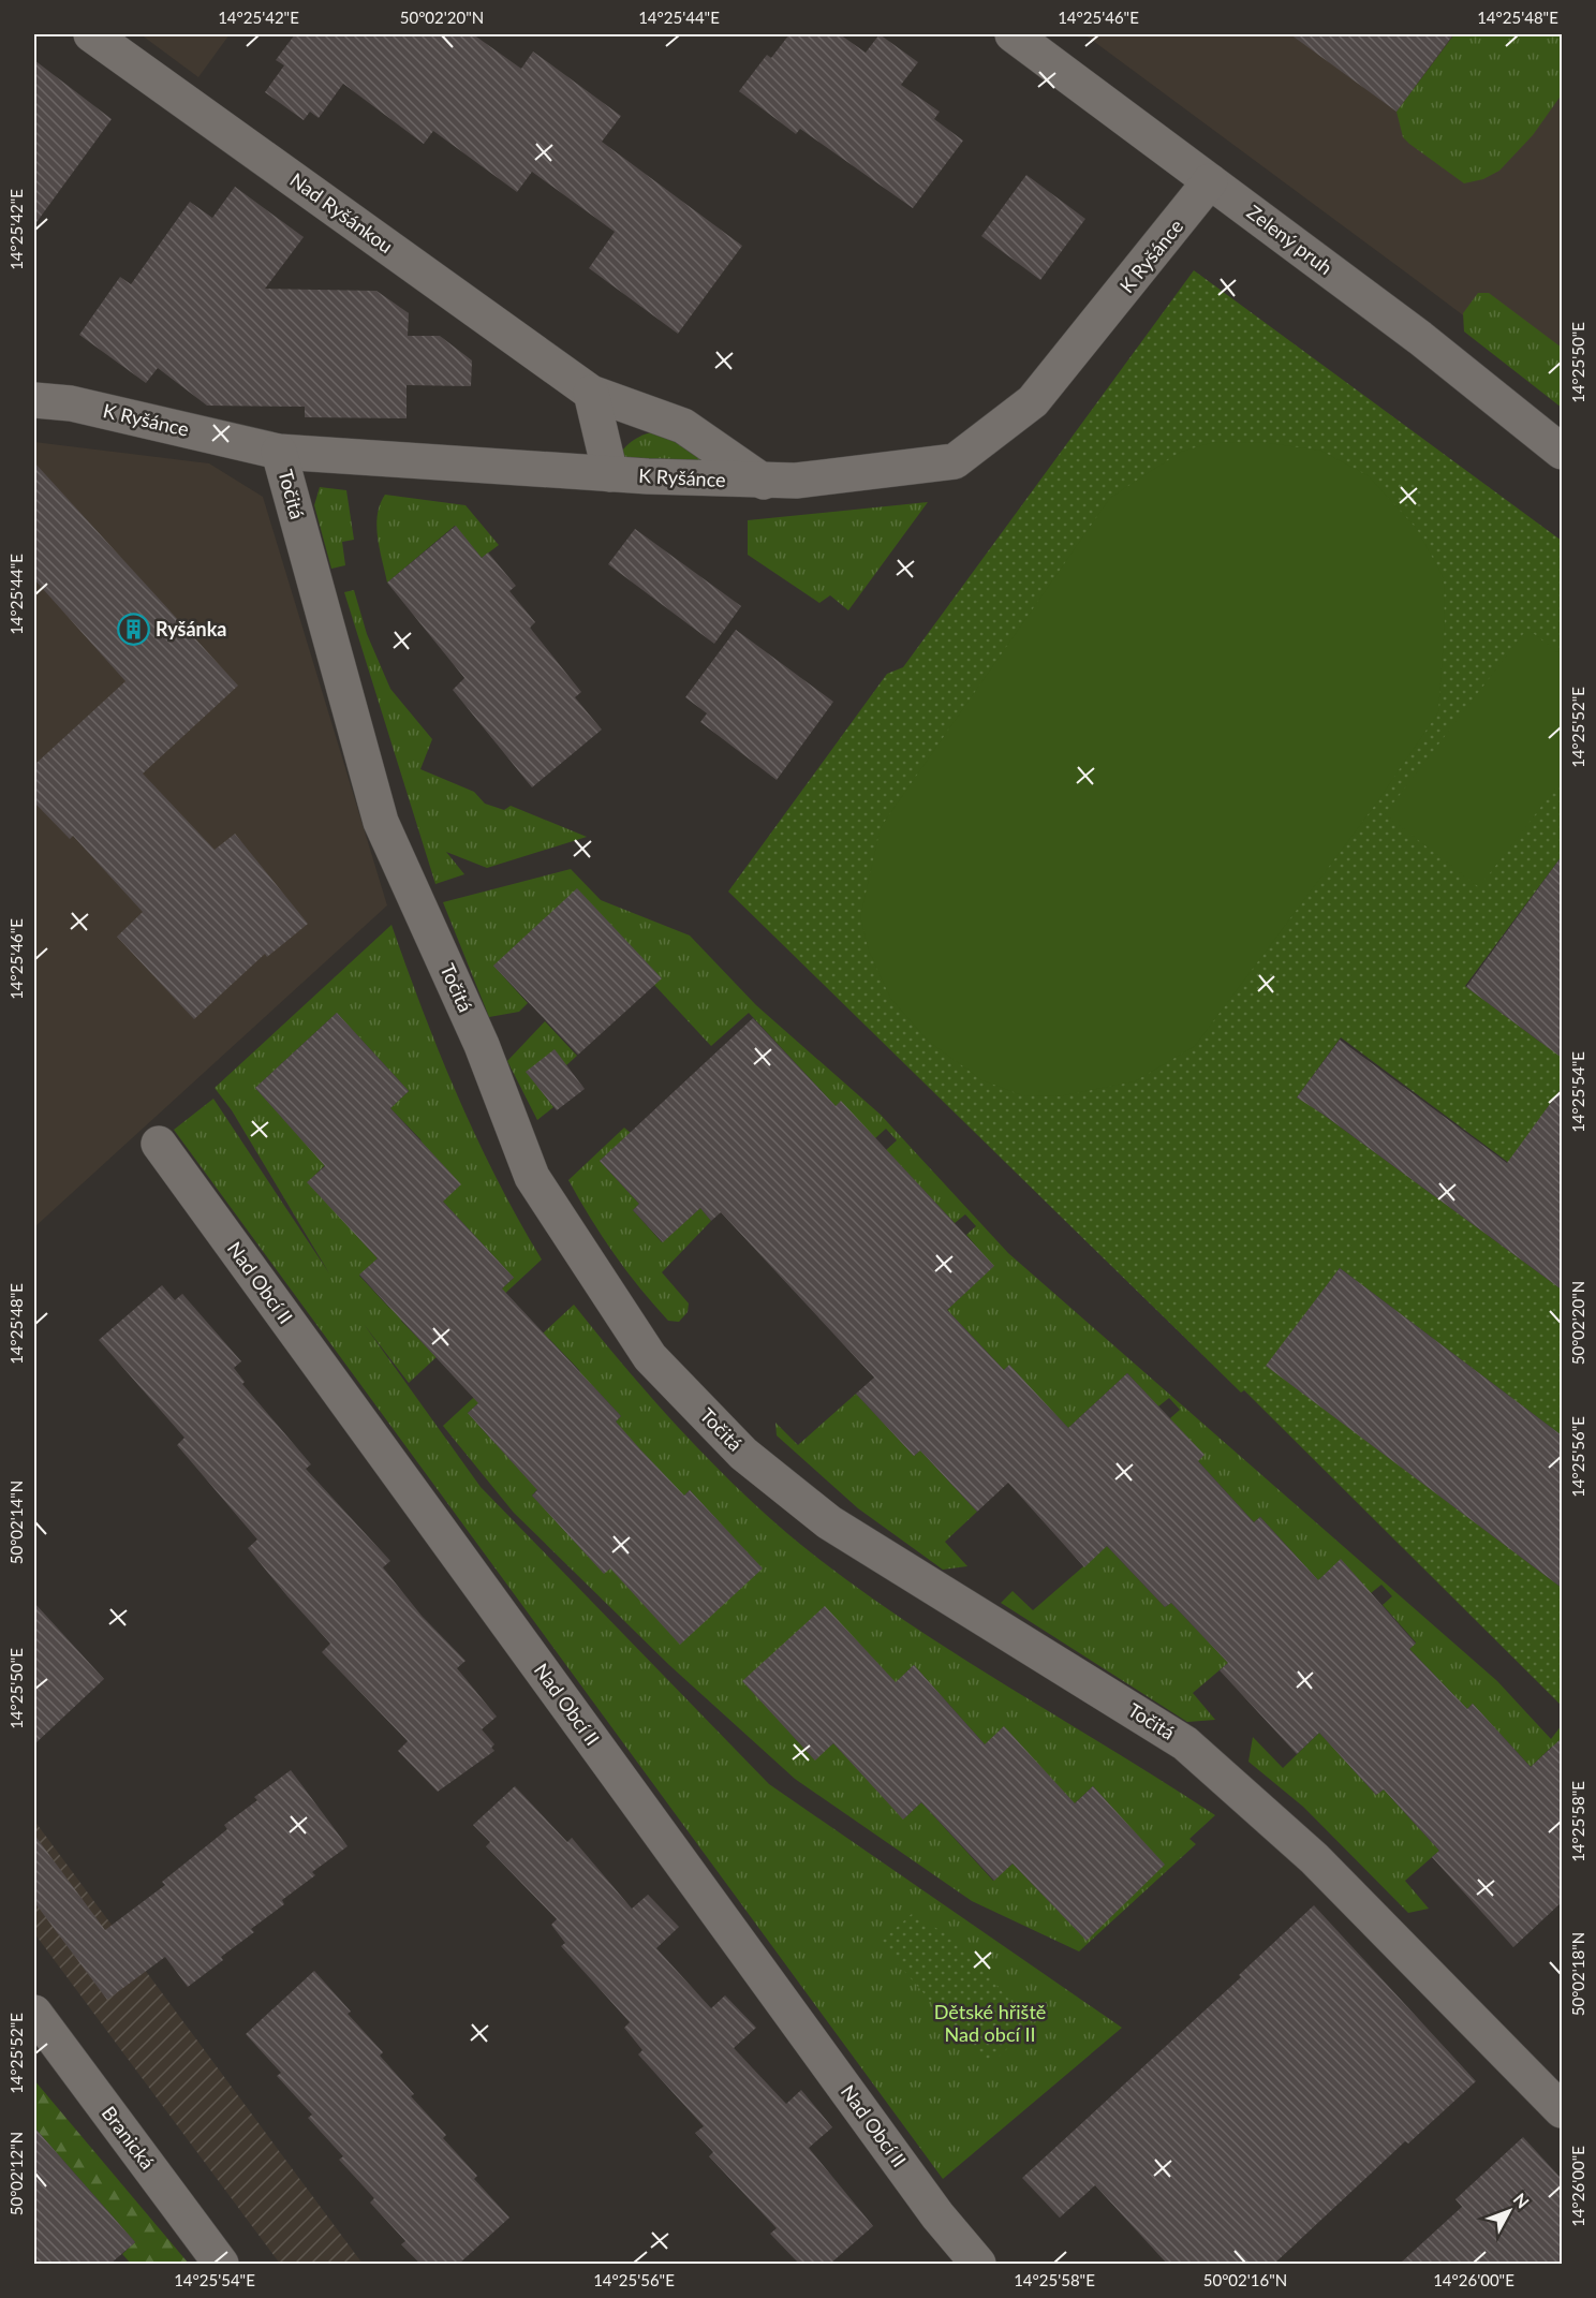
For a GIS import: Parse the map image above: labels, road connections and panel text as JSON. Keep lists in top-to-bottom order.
{
  "streets": {
    "street": [
      "Nad Ryšánkou",
      "Zelený pruh",
      "K Ryšánce",
      "Točitá",
      "Nad Obcí II",
      "Branická"
    ]
  },
  "crossings": [
    ["Nad Ryšánkou", "K Ryšánce"],
    ["Zelený pruh", "K Ryšánce"],
    ["K Ryšánce", "Točitá"]
  ],
  "parks": ["Dětské hřiště Nad obcí II"],
  "places": {
    "building": ["Ryšánka"]
  },
  "north": "top right",
  "coordinates": [
    "14°25'42\"E",
    "50°02'20\"N",
    "14°25'44\"E",
    "14°25'46\"E",
    "14°25'48\"E",
    "14°25'50\"E",
    "14°25'52\"E",
    "14°25'54\"E",
    "14°25'56\"E",
    "50°02'14\"N",
    "14°25'58\"E",
    "50°02'18\"N",
    "50°02'12\"N",
    "14°26'00\"E",
    "50°02'16\"N"
  ]
}
